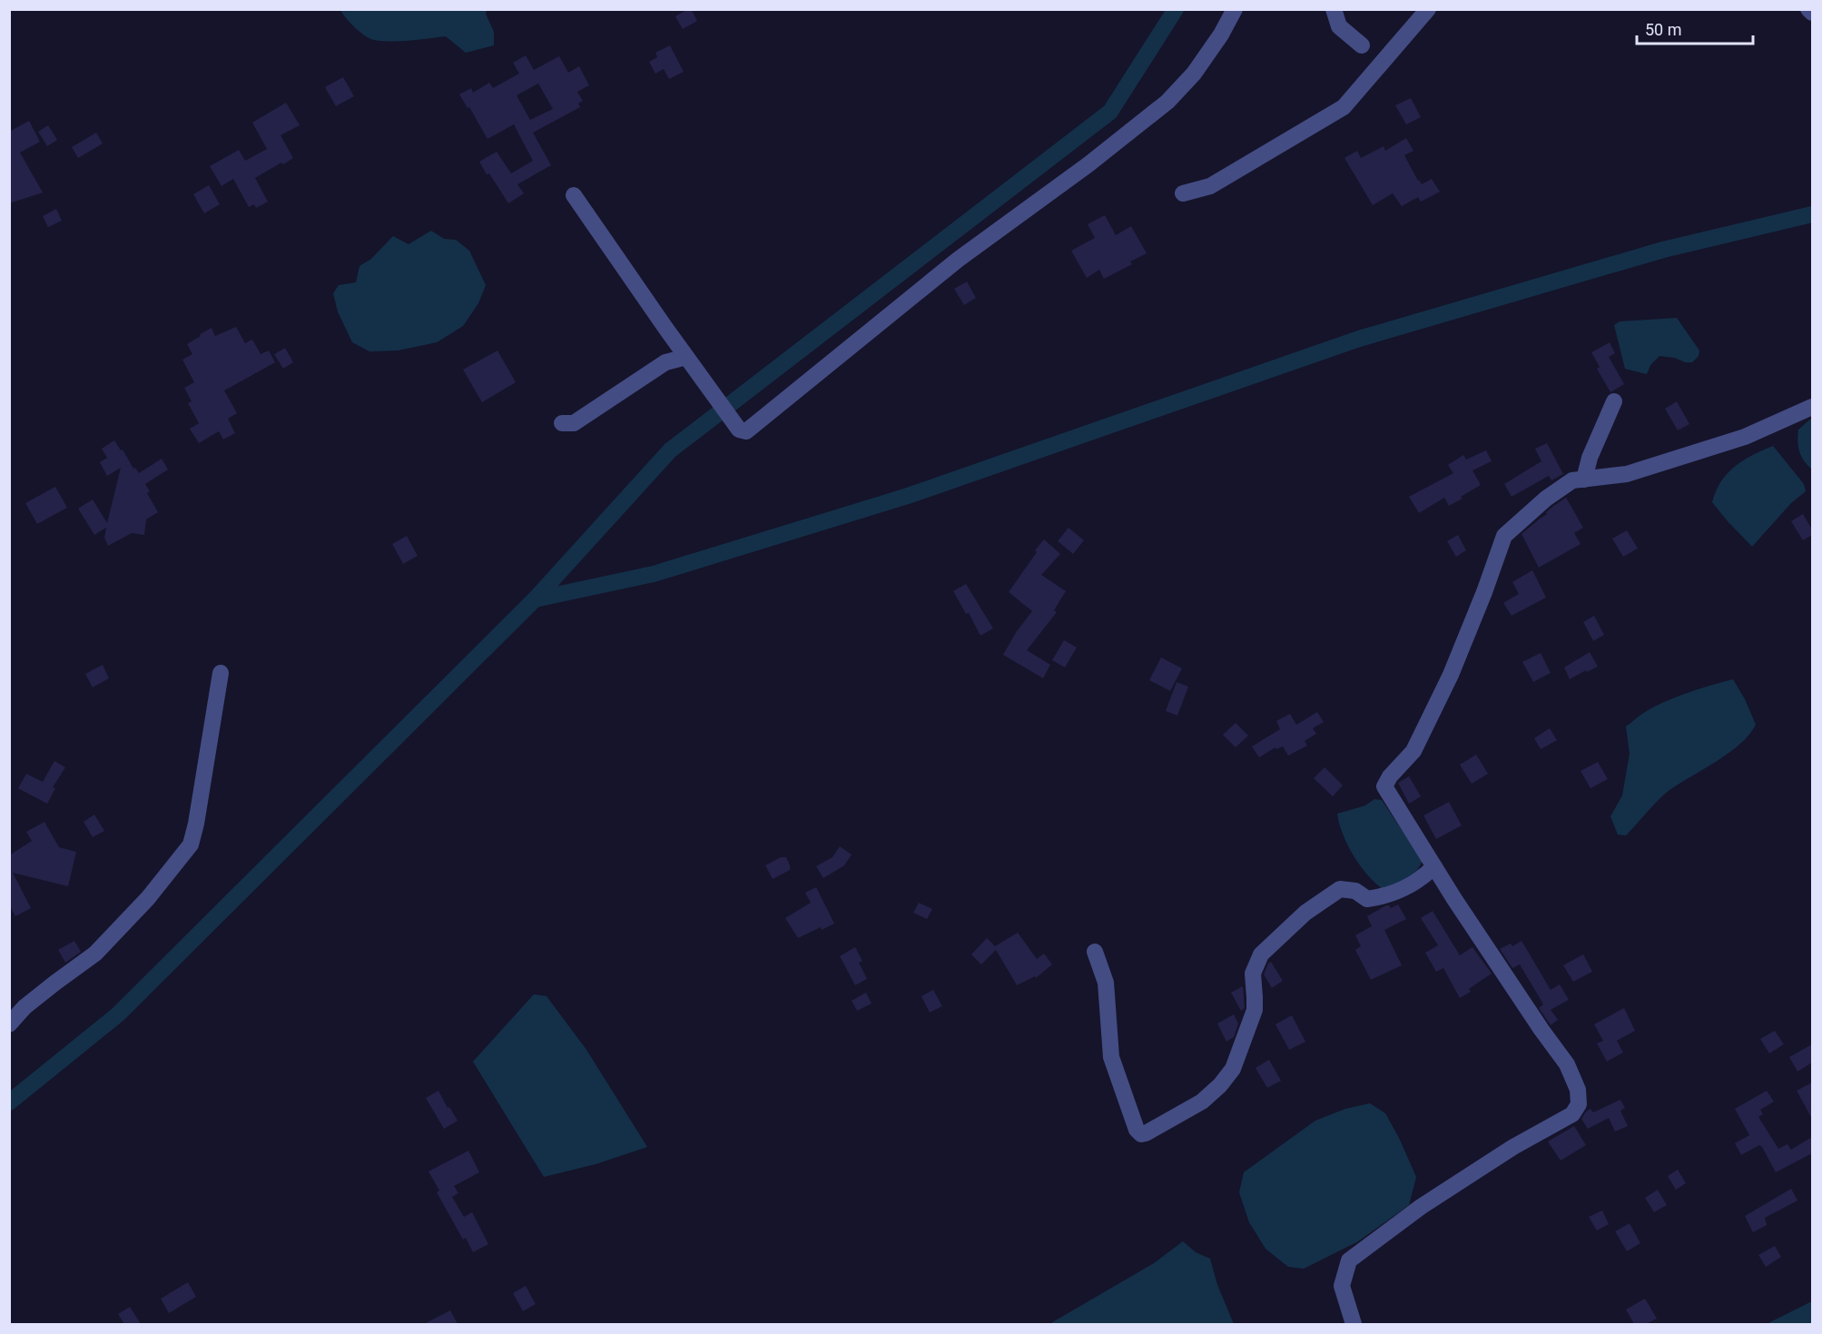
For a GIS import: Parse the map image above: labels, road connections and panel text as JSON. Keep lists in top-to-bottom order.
{
  "scale_bar": "50 m"
}
